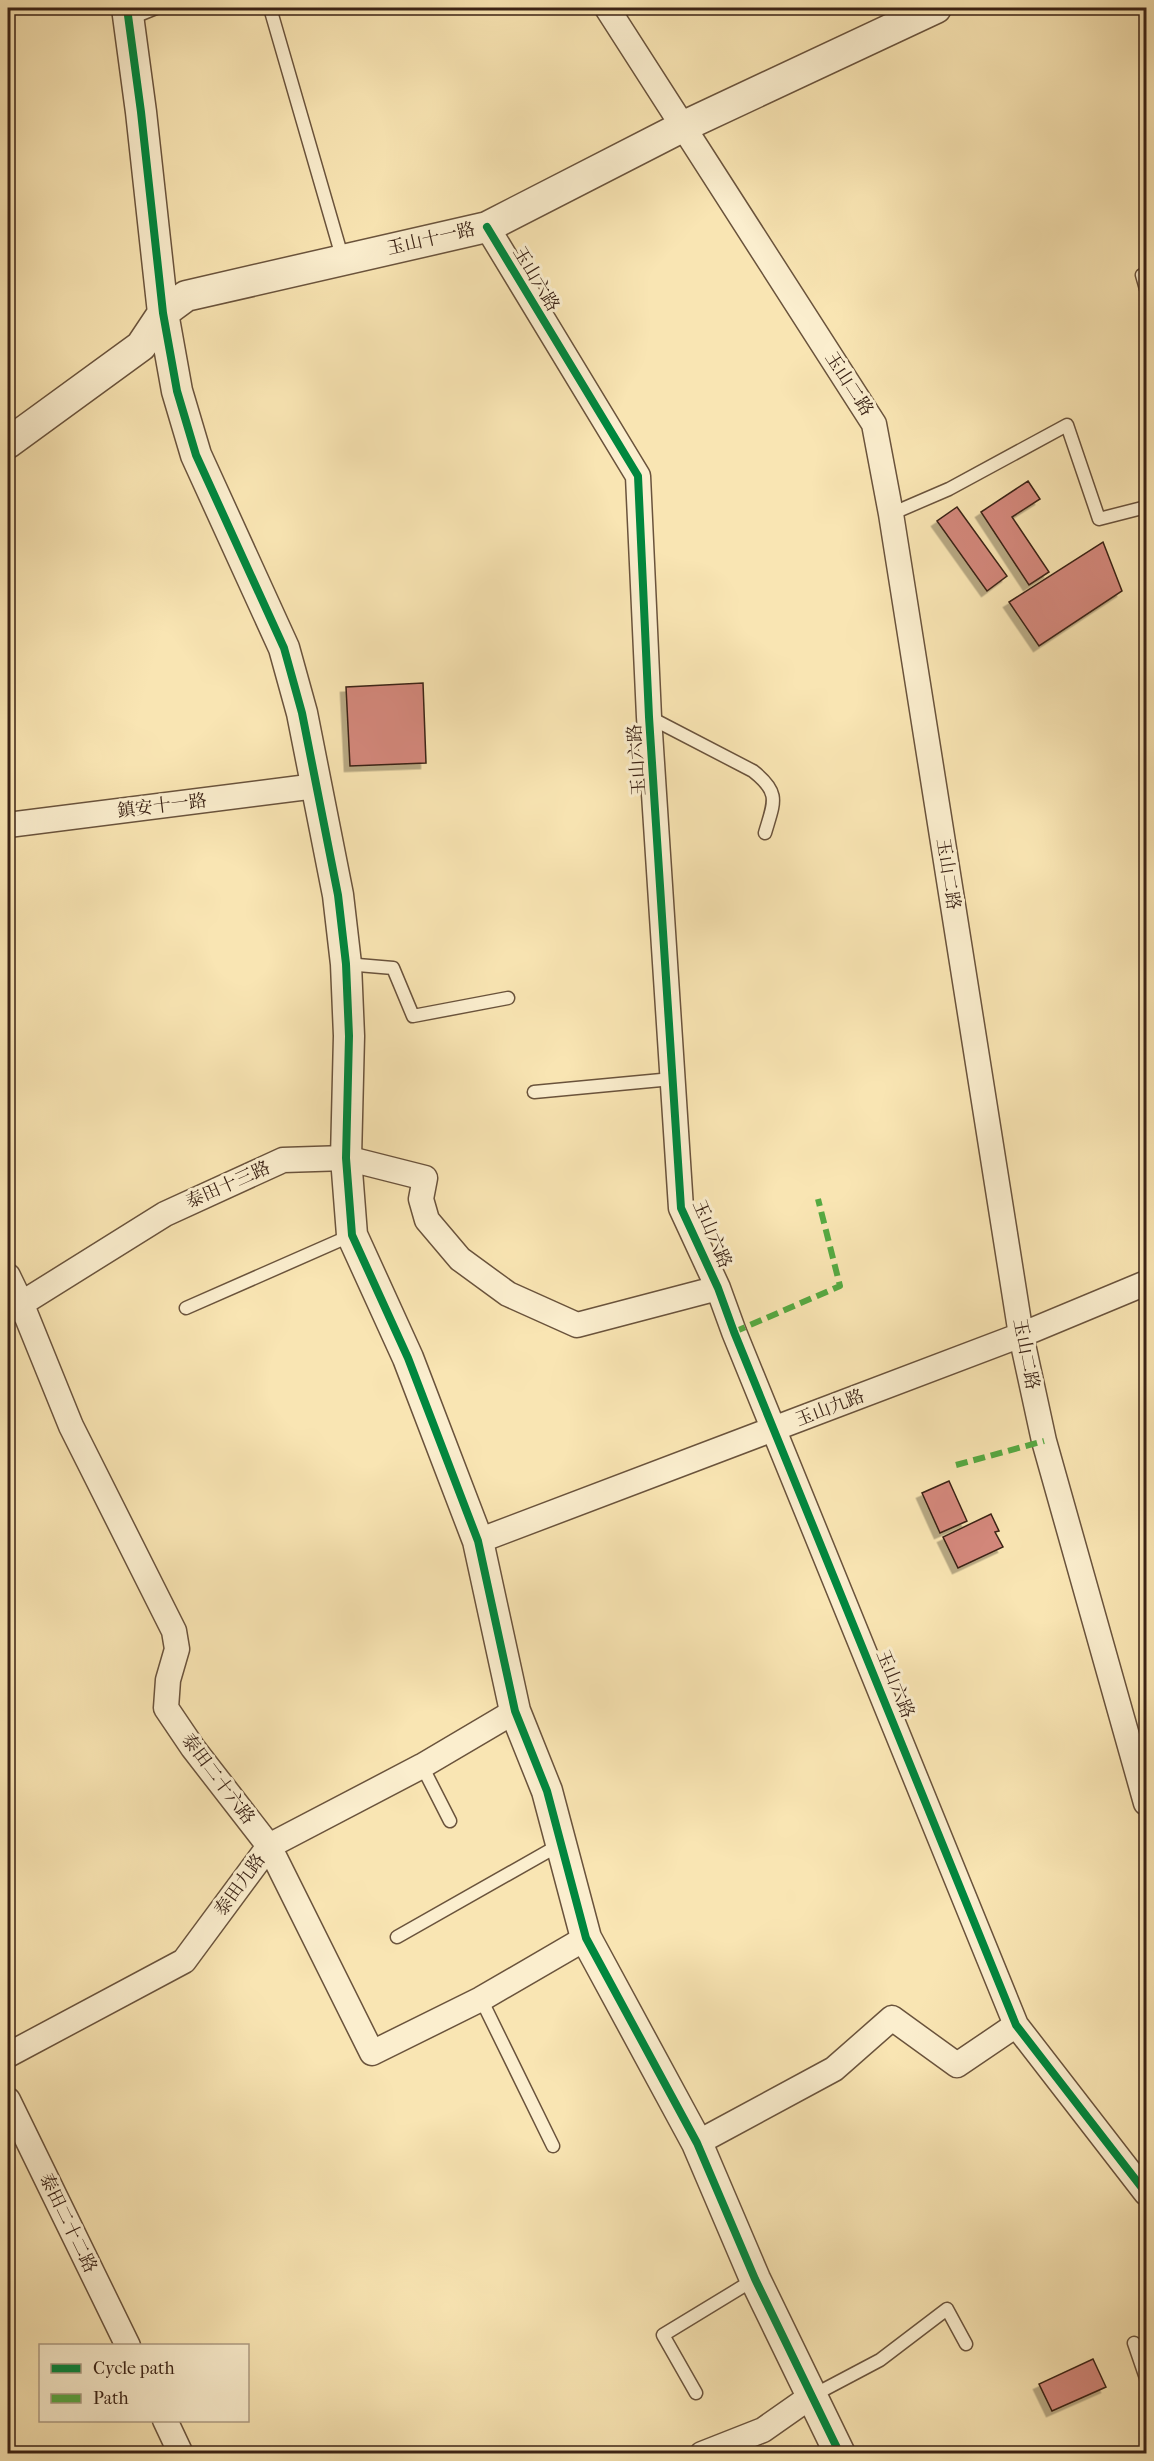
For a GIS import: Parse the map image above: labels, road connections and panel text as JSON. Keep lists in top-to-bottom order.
{
  "streets": {
    "street": [
      "玉山十一路",
      "玉山六路",
      "玉山二路",
      "鎮安十一路",
      "泰田十三路",
      "玉山九路",
      "泰田二十六路",
      "泰田九路",
      "泰田二十二路"
    ]
  },
  "crossings": [
    ["玉山十一路", "玉山六路"],
    ["玉山十一路", "玉山二路"],
    ["玉山六路", "泰田十三路"],
    ["玉山六路", "玉山九路"],
    ["玉山二路", "玉山九路"],
    ["泰田十三路", "泰田二十六路"],
    ["泰田二十六路", "泰田九路"]
  ],
  "legend": ["Cycle path", "Path"]
}
